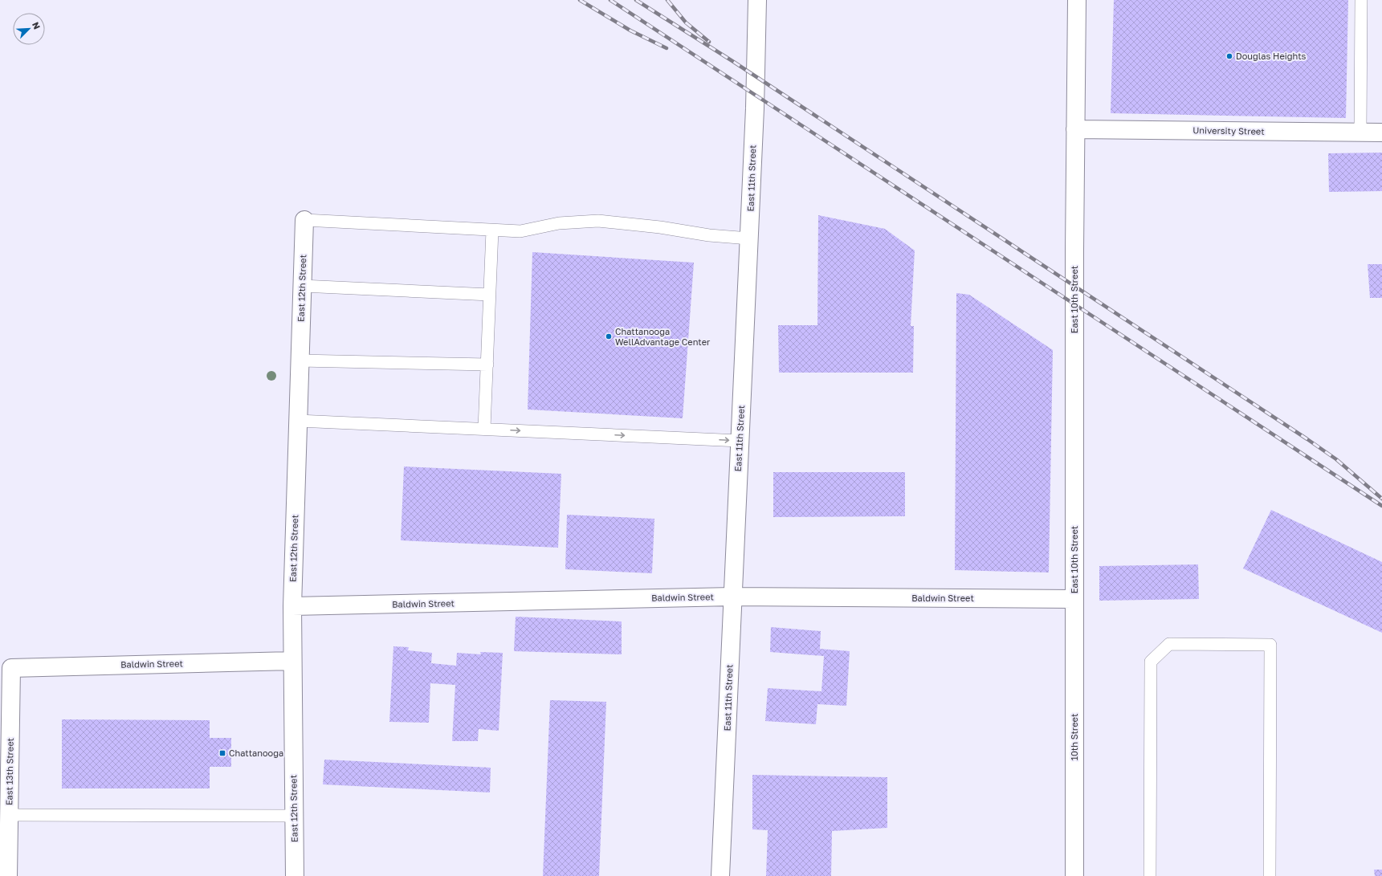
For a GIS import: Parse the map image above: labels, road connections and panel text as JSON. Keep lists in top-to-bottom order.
{
  "streets": {
    "street": [
      "University Street",
      "East 11th Street",
      "East 12th Street",
      "East 10th Street",
      "Baldwin Street",
      "10th Street",
      "East 13th Street"
    ]
  },
  "crossings": [
    ["University Street", "East 10th Street"],
    ["East 11th Street", "Baldwin Street"],
    ["East 12th Street", "Baldwin Street"],
    ["East 10th Street", "Baldwin Street"],
    ["East 10th Street", "10th Street"],
    ["Baldwin Street", "10th Street"],
    ["Baldwin Street", "East 13th Street"]
  ],
  "places": {
    "other": ["Douglas Heights", "Chattanooga WellAdvantage Center"],
    "transit": ["Chattanooga"]
  },
  "north": "top right"
}
